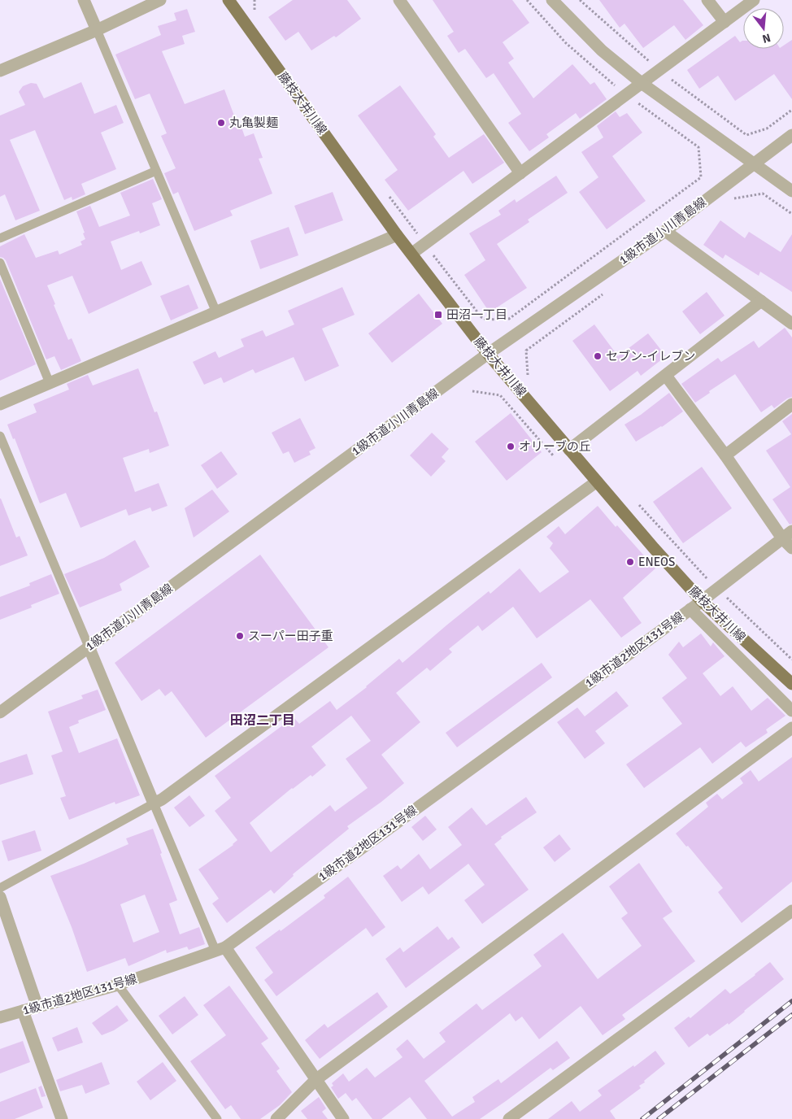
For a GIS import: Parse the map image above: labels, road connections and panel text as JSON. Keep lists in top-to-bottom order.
{
  "streets": {
    "main road": ["藤枝大井川線"],
    "street": ["1級市道小川青島線", "1級市道2地区131号線"]
  },
  "crossings": [
    ["藤枝大井川線", "1級市道小川青島線"],
    ["藤枝大井川線", "1級市道2地区131号線"]
  ],
  "districts": ["田沼二丁目"],
  "places": {
    "other": [
      "丸亀製麺",
      "セブン-イレブン",
      "オリーブの丘",
      "ENEOS",
      "スーパー田子重"
    ],
    "transit": ["田沼一丁目"]
  },
  "north": "bottom"
}
